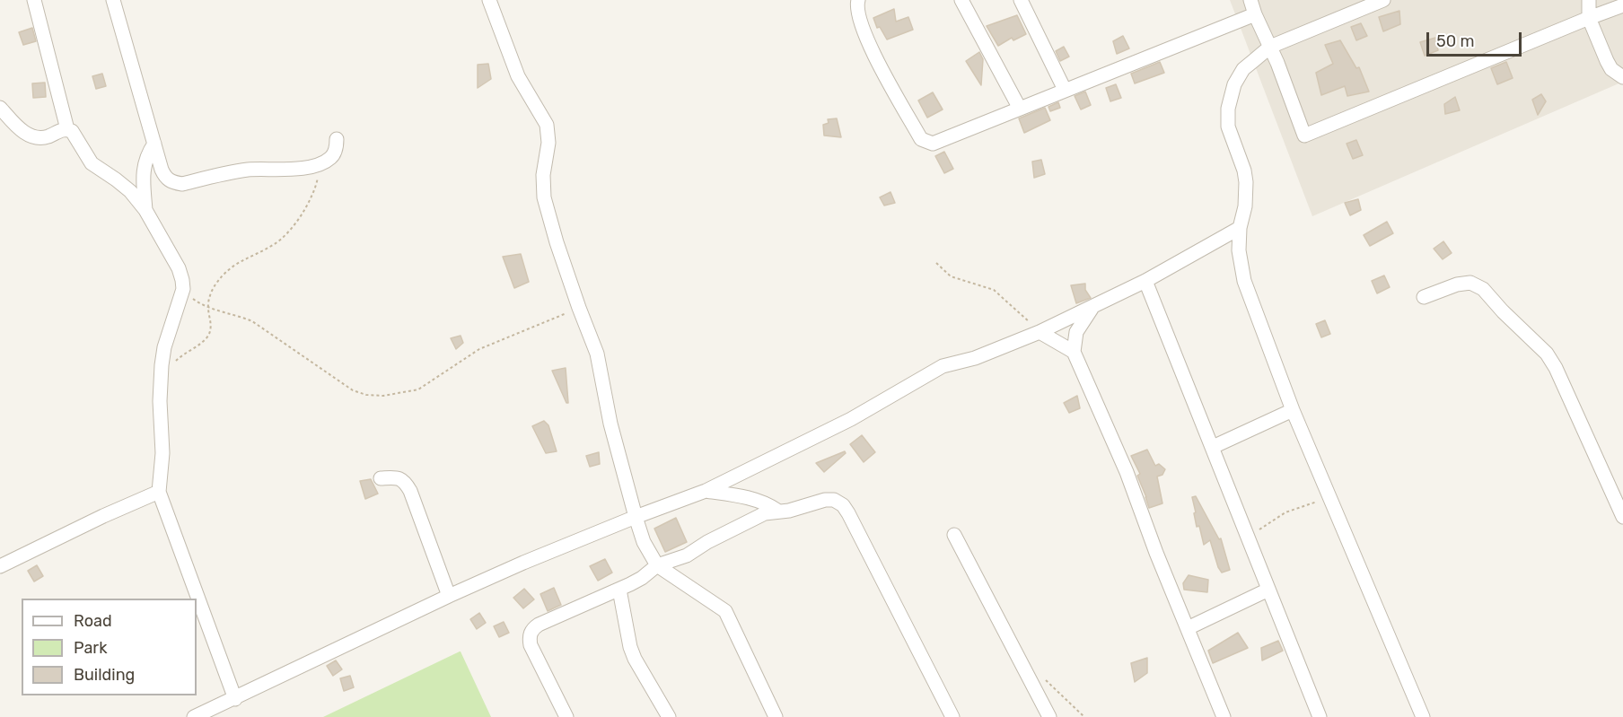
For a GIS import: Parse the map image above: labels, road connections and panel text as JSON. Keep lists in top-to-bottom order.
{
  "legend": ["Road", "Park", "Building"],
  "scale_bar": "50 m"
}
